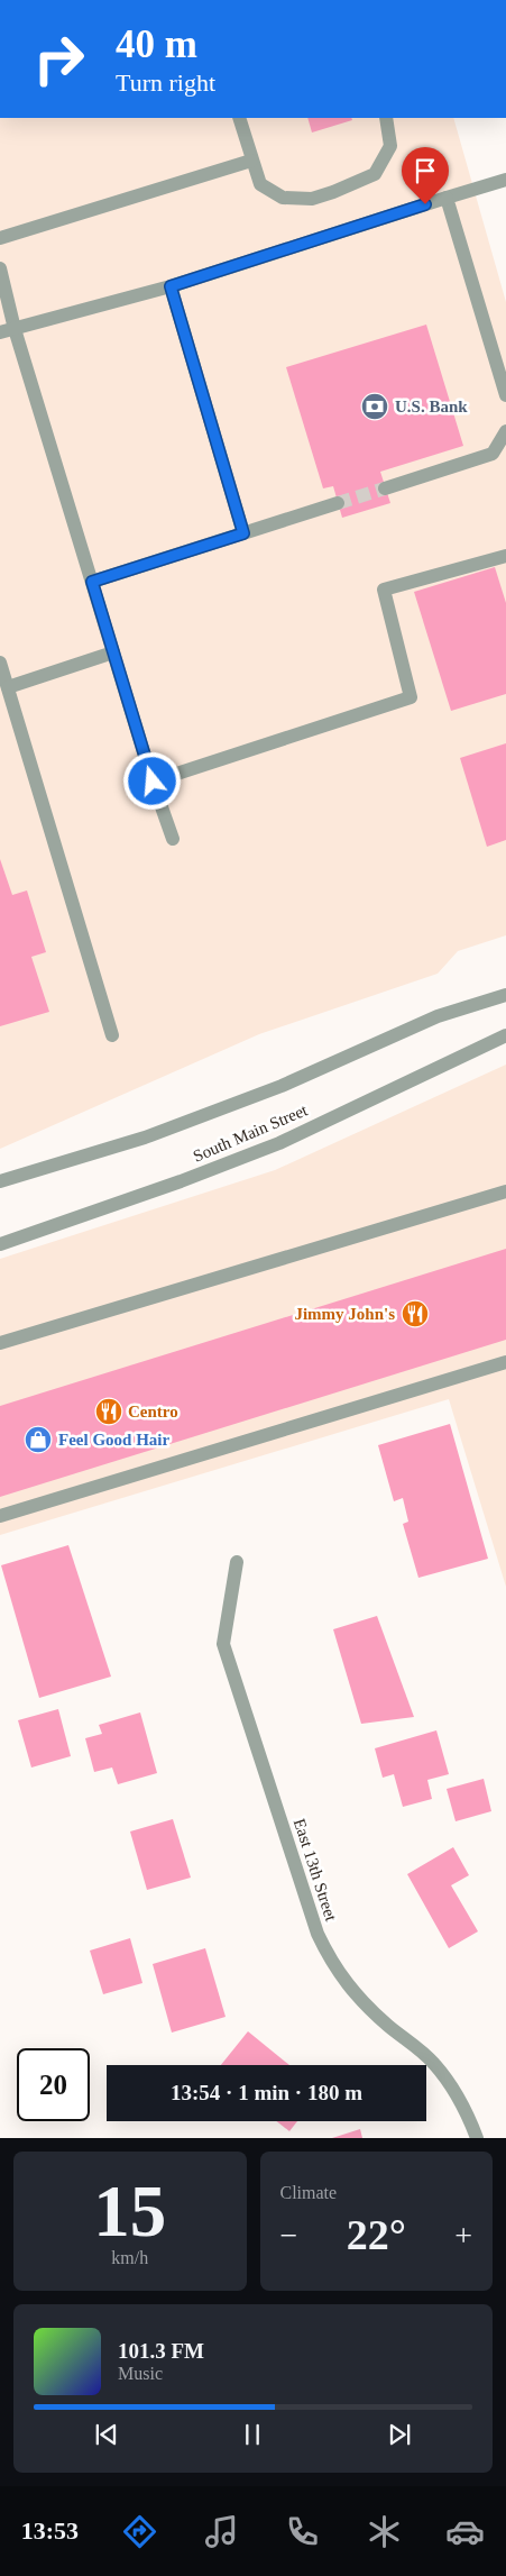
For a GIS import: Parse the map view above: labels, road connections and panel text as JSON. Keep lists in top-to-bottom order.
{
  "streets": {
    "street": ["South Main Street", "East 13th Street"]
  },
  "places": {
    "bank": ["U.S. Bank"],
    "restaurant": ["Jimmy John's", "Centro"],
    "shop": ["Feel Good Hair"]
  },
  "page": {
    "turn": ["40 m", "Turn right"],
    "limit": "20",
    "trip": "13:54 · 1 min · 180 m",
    "tile": [
      ["15", "km/h"],
      "Climate"
    ],
    "heat": ["−", "22°", "+"],
    "song": ["101.3 FM", "Music"],
    "tabs": "13:53"
  }
}
